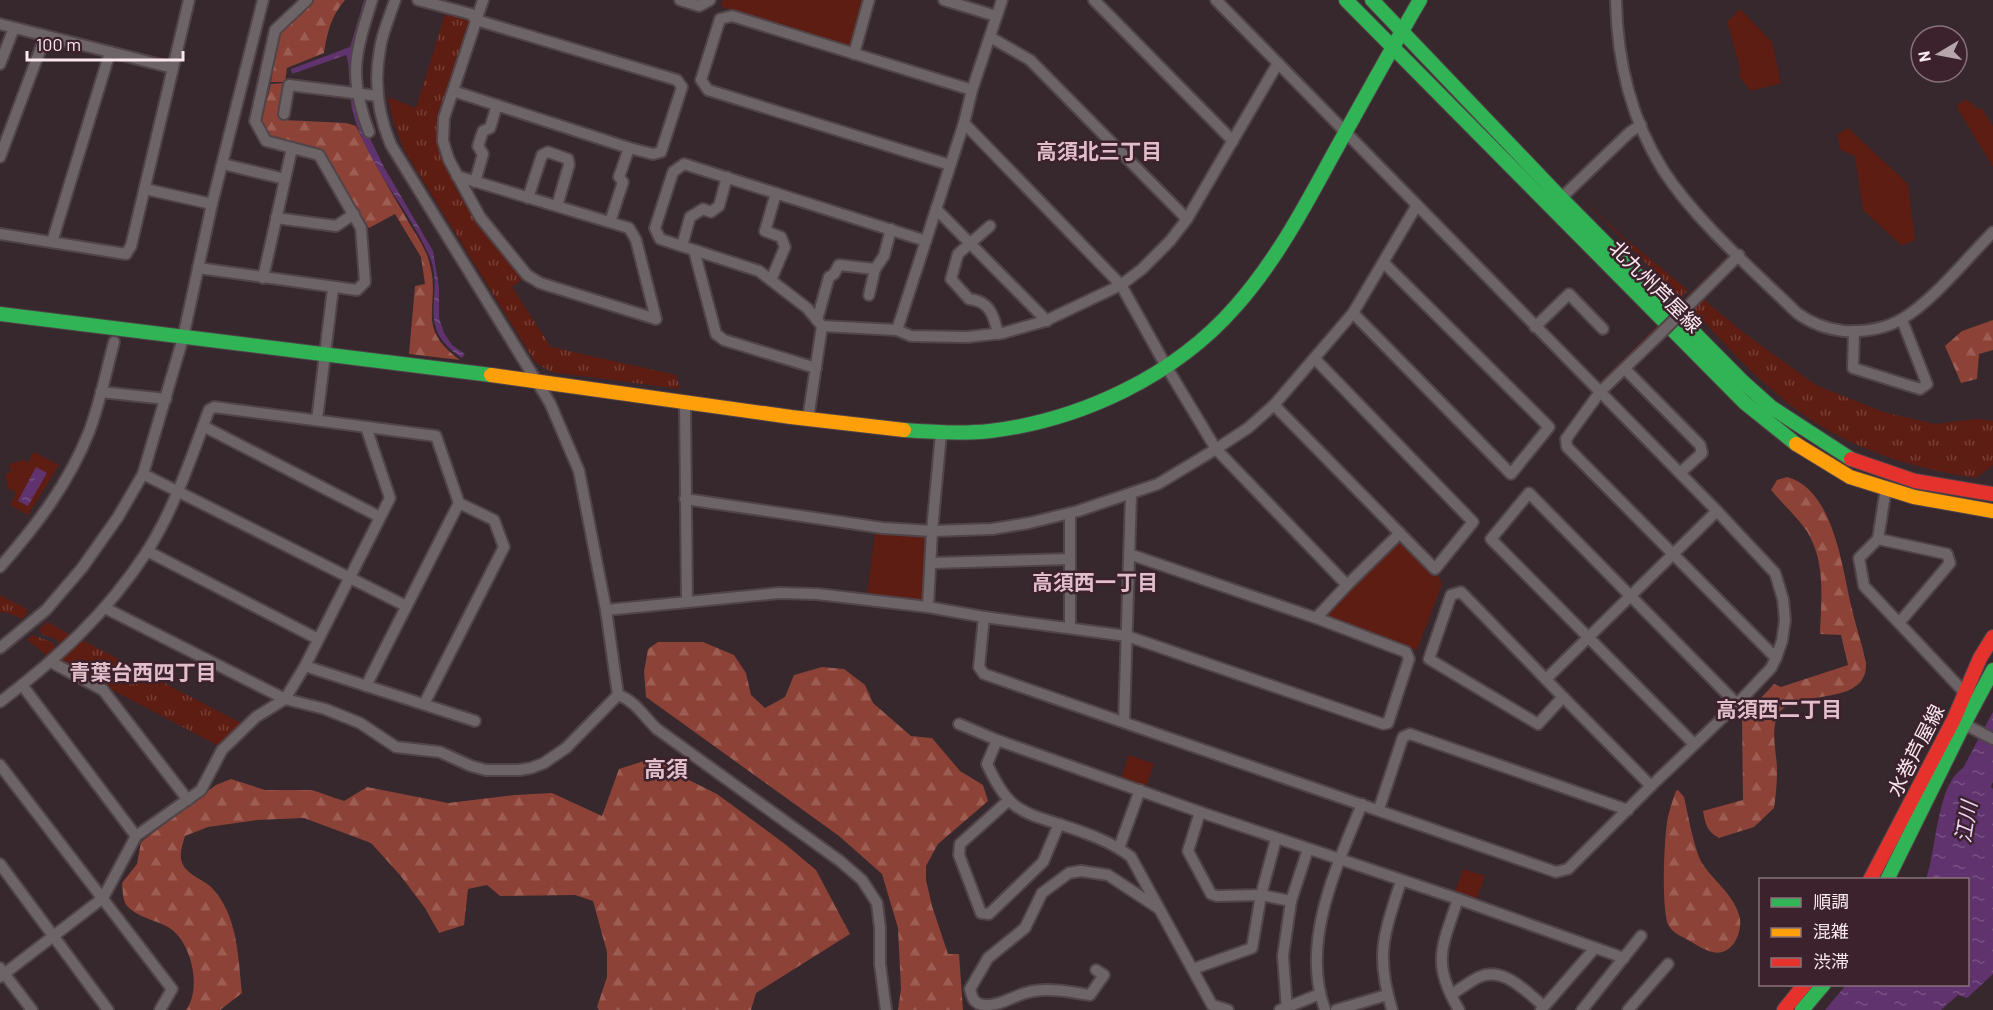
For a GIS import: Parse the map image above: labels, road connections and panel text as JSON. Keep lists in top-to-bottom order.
{
  "streets": {
    "main road": ["北九州芦屋線", "水巻芦屋線"]
  },
  "districts": [
    "高須北三丁目",
    "高須西一丁目",
    "青葉台西四丁目",
    "高須西二丁目",
    "高須"
  ],
  "water": ["江川"],
  "legend": ["順調", "混雑", "渋滞"],
  "scale_bar": "100 m",
  "north": "left"
}
